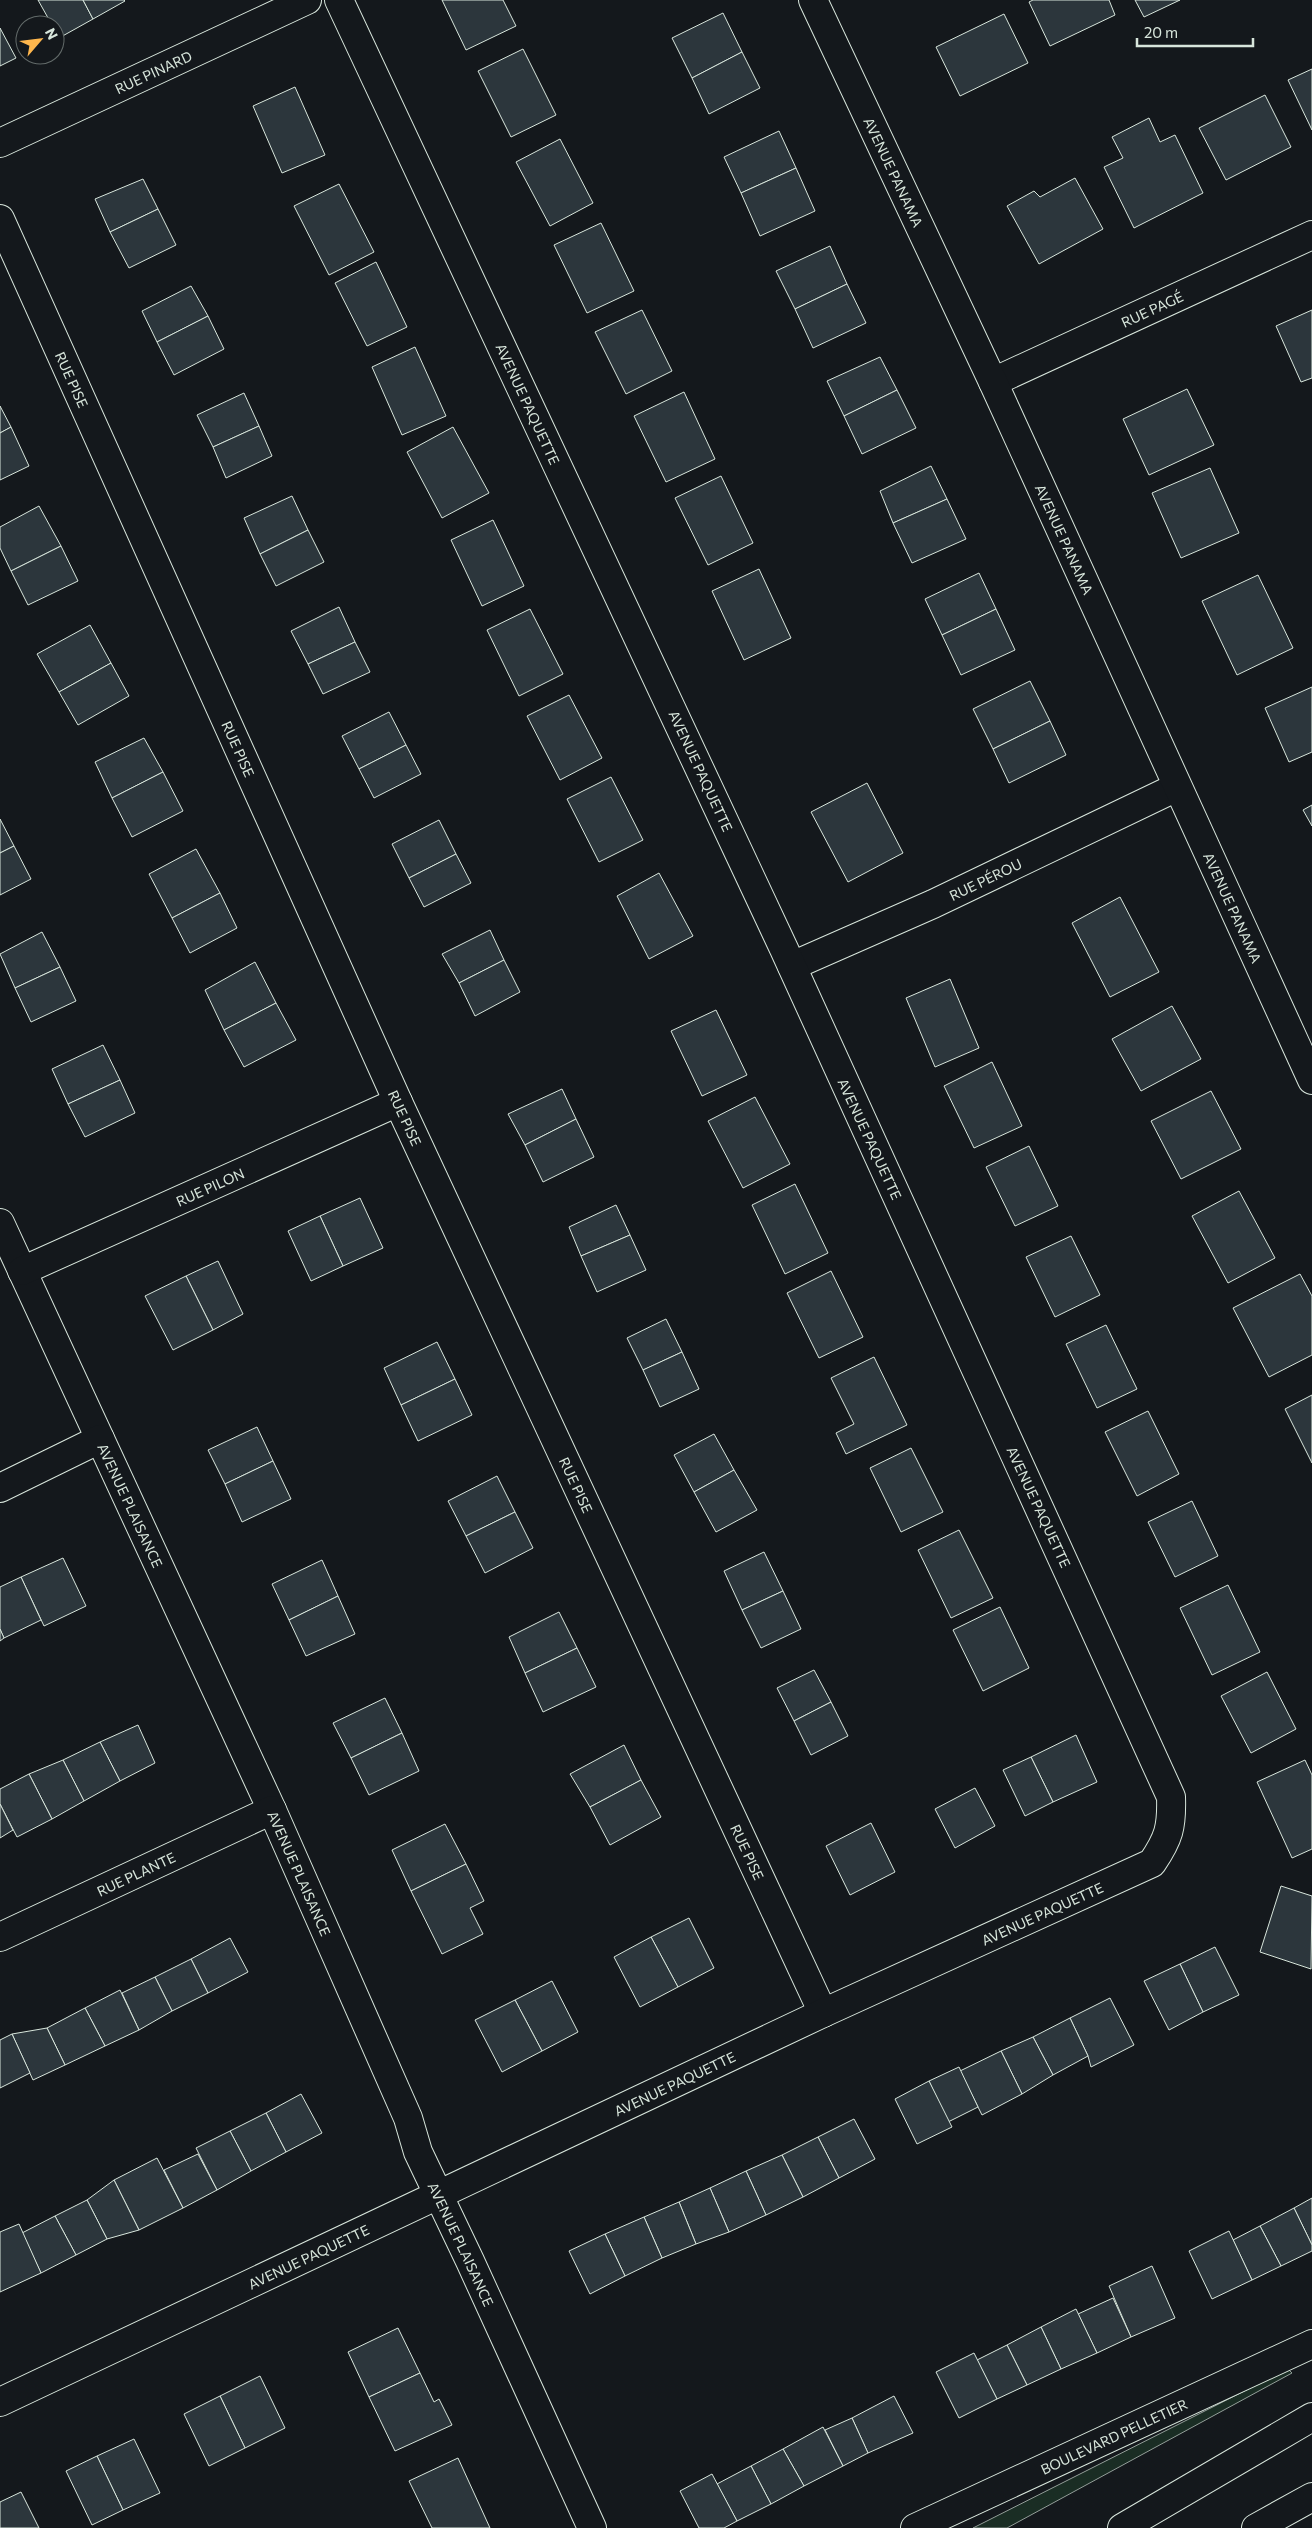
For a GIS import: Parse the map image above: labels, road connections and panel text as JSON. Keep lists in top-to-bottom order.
{
  "streets": {
    "street": [
      "RUE PINARD",
      "AVENUE PANAMA",
      "RUE PAGÉ",
      "RUE PISE",
      "AVENUE PAQUETTE",
      "RUE PÉROU",
      "RUE PILON",
      "AVENUE PLAISANCE",
      "RUE PLANTE",
      "BOULEVARD PELLETIER"
    ]
  },
  "crossings": [
    ["AVENUE PANAMA", "RUE PAGÉ"],
    ["AVENUE PANAMA", "RUE PÉROU"],
    ["RUE PISE", "AVENUE PAQUETTE"],
    ["RUE PISE", "RUE PILON"],
    ["AVENUE PAQUETTE", "RUE PÉROU"],
    ["AVENUE PAQUETTE", "AVENUE PLAISANCE"],
    ["RUE PILON", "AVENUE PLAISANCE"],
    ["AVENUE PLAISANCE", "RUE PLANTE"]
  ],
  "scale_bar": "20 m",
  "north": "top right"
}
